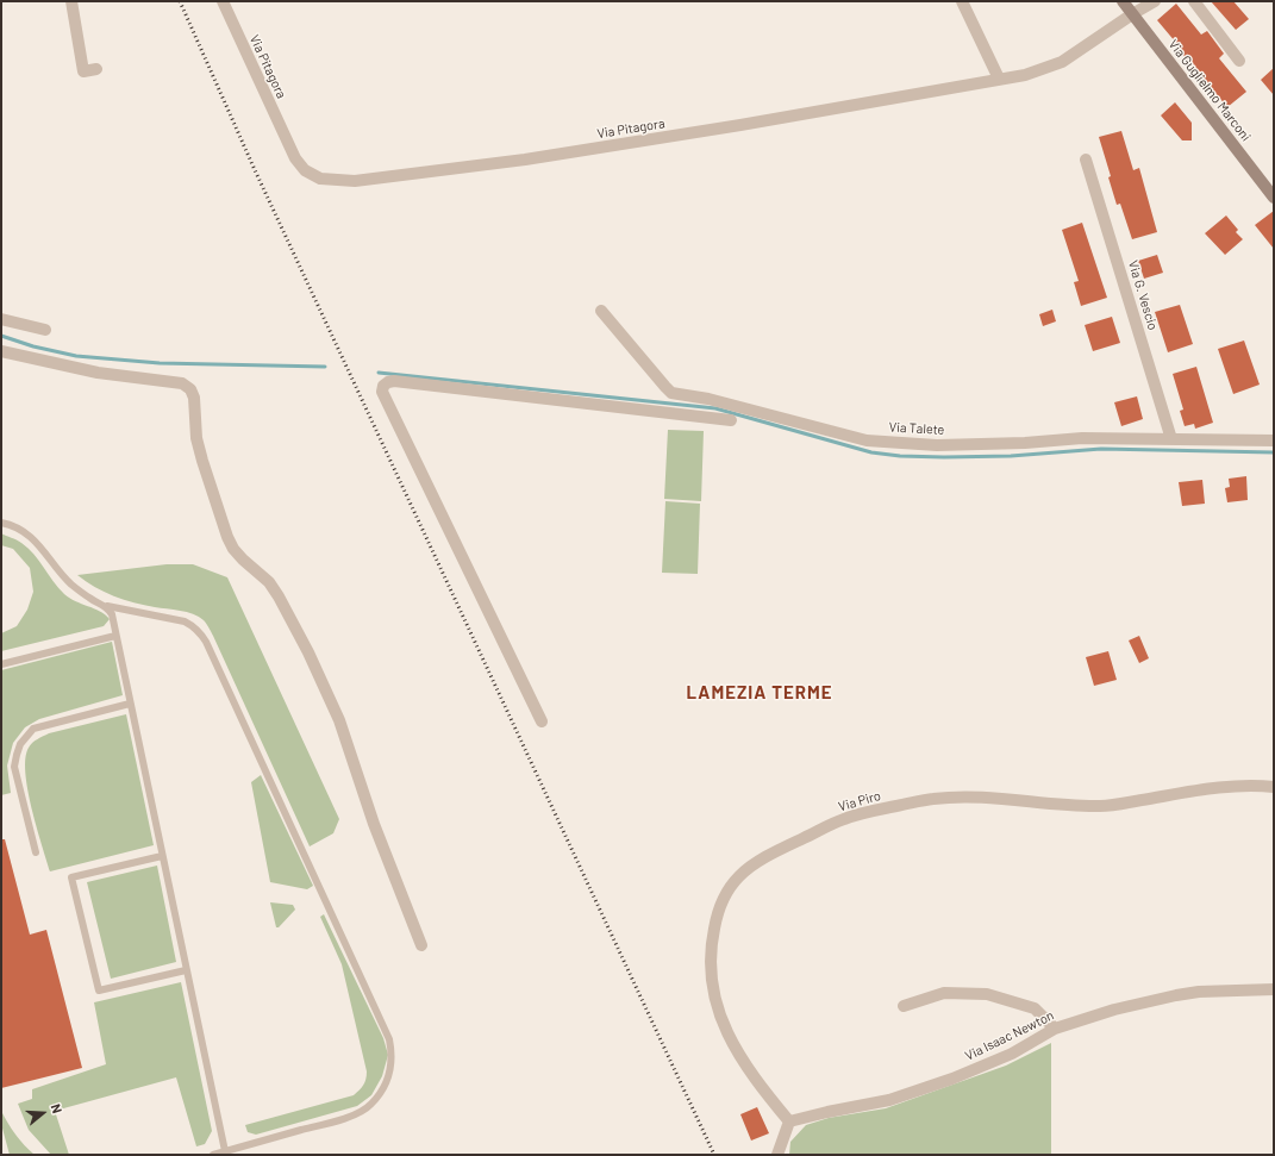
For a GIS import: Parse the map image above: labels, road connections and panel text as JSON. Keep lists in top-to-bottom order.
{
  "streets": {
    "main road": ["Via Guglielmo Marconi"],
    "street": [
      "Via Pitagora",
      "Via G. Vescio",
      "Via Talete",
      "Via Piro",
      "Via Isaac Newton"
    ]
  },
  "crossings": [
    ["Via Pitagora", "Via Guglielmo Marconi"],
    ["Via G. Vescio", "Via Talete"],
    ["Via Piro", "Via Isaac Newton"]
  ],
  "districts": ["LAMEZIA TERME"],
  "north": "right"
}
